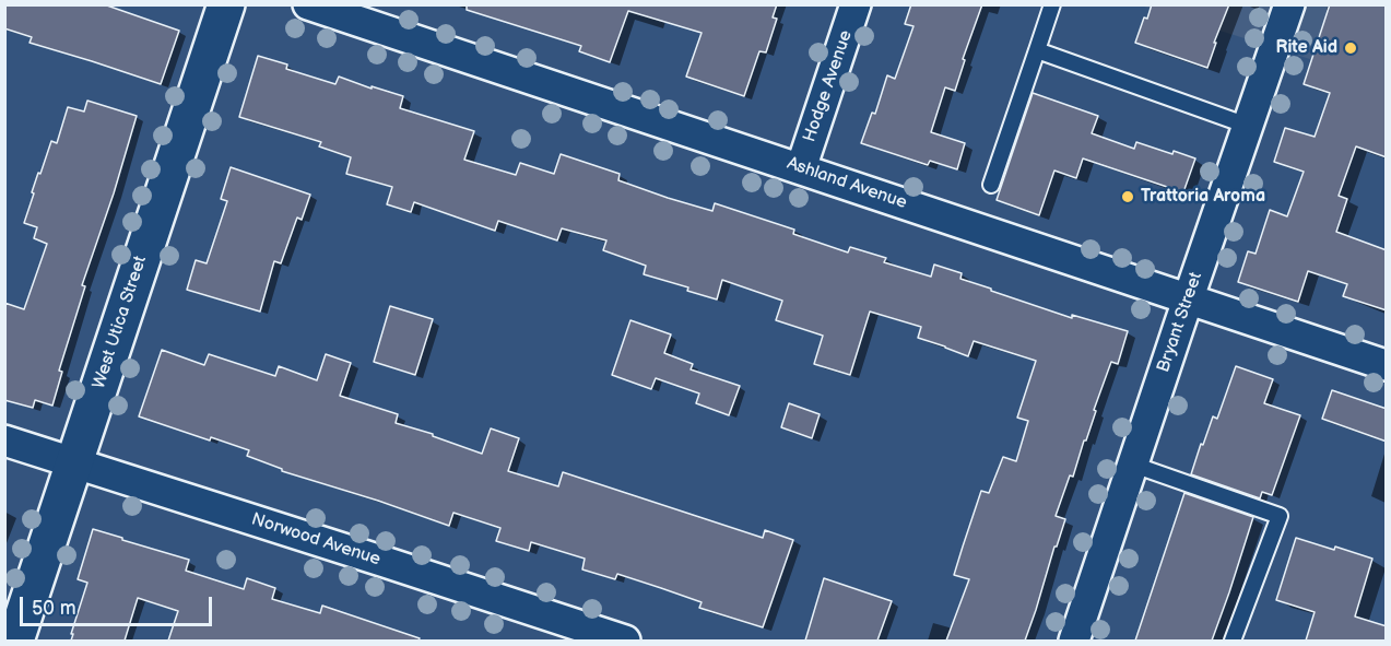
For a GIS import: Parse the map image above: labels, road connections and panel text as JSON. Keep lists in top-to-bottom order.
{
  "streets": {
    "street": [
      "Hodge Avenue",
      "Ashland Avenue",
      "West Utica Street",
      "Bryant Street",
      "Norwood Avenue"
    ]
  },
  "crossings": [
    ["Hodge Avenue", "Ashland Avenue"],
    ["Ashland Avenue", "Bryant Street"],
    ["West Utica Street", "Norwood Avenue"]
  ],
  "places": ["Rite Aid", "Trattoria Aroma"],
  "scale_bar": "50 m"
}
